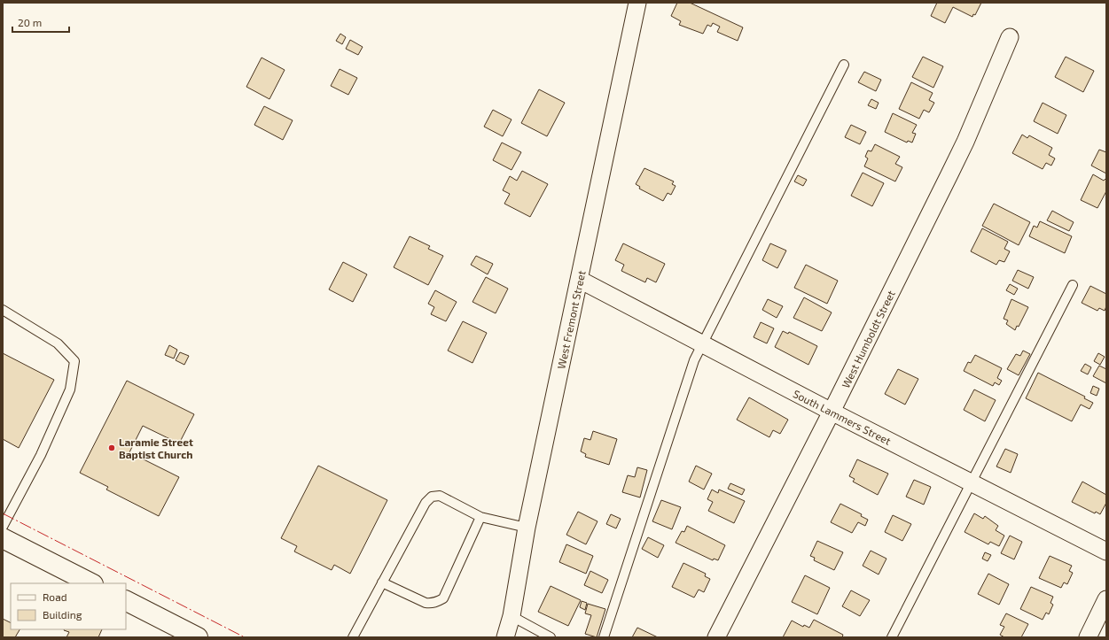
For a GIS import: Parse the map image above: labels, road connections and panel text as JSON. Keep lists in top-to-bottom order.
{
  "streets": {
    "street": ["West Fremont Street", "West Humboldt Street", "South Lammers Street"]
  },
  "crossings": [
    ["West Fremont Street", "South Lammers Street"],
    ["West Humboldt Street", "South Lammers Street"]
  ],
  "places": ["Laramie Street Baptist Church"],
  "legend": ["Road", "Building"],
  "scale_bar": "20 m"
}
